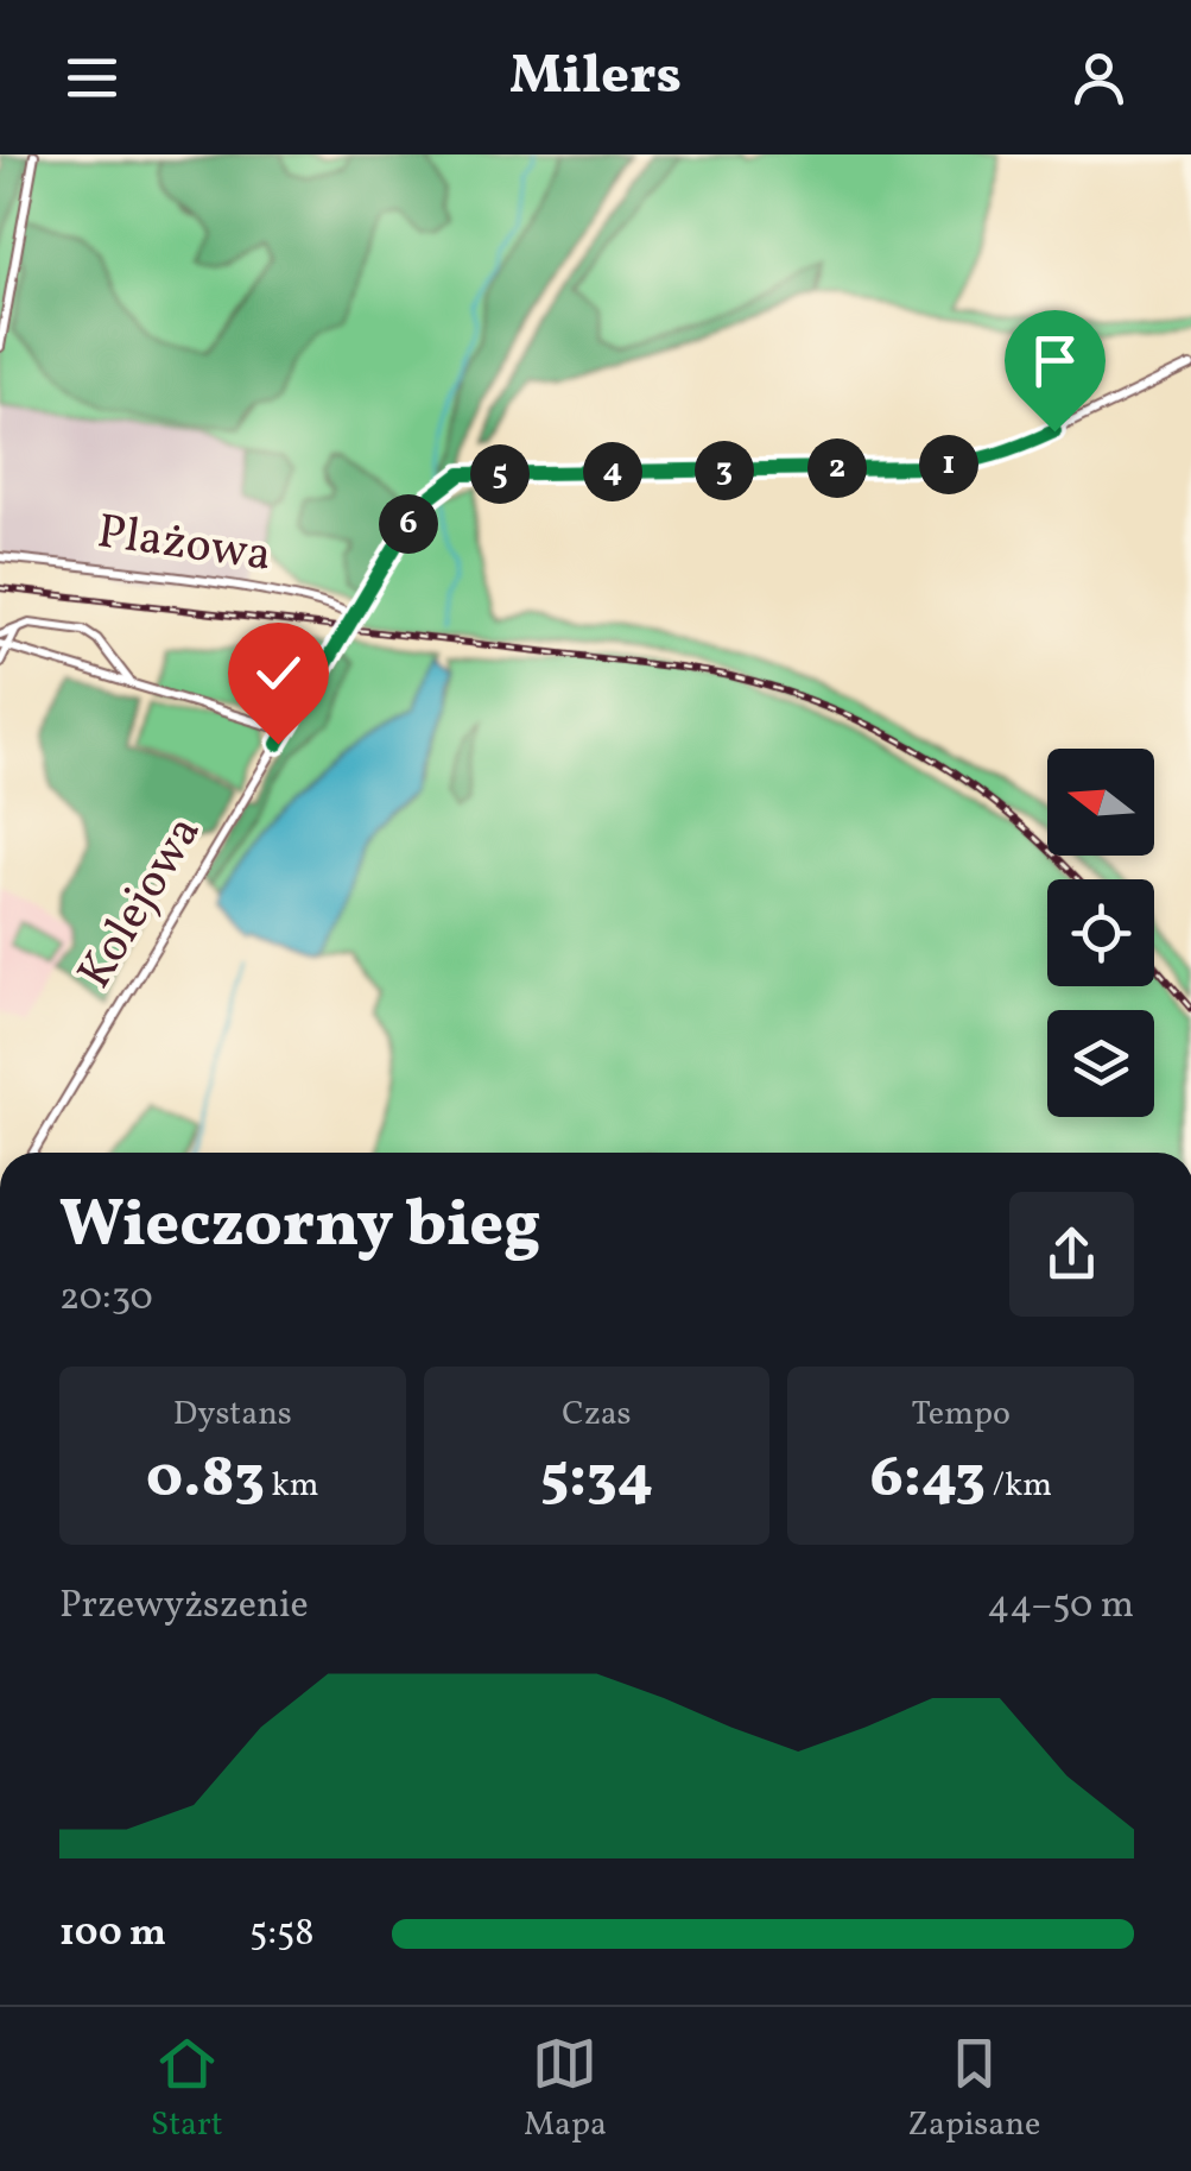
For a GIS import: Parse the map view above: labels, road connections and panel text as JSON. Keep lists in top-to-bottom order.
{
  "streets": {
    "street": ["Plażowa", "Kolejowa"]
  },
  "crossings": [
    ["Plażowa", "Kolejowa"]
  ],
  "north": "left",
  "page": {
    "header": "Milers",
    "pins": [
      "1",
      "2",
      "3",
      "4",
      "5",
      "6"
    ],
    "heading": ["Wieczorny bieg", "20:30"],
    "stats": [
      ["Dystans", "0.83 km"],
      ["Czas", "5:34"],
      ["Tempo", "6:43 /km"]
    ],
    "chart": ["Przewyższenie", "44–50 m"],
    "list": [
      {
        "name": "100 m",
        "note": "5:58"
      }
    ],
    "tabs": ["Start", "Mapa", "Zapisane"]
  }
}
